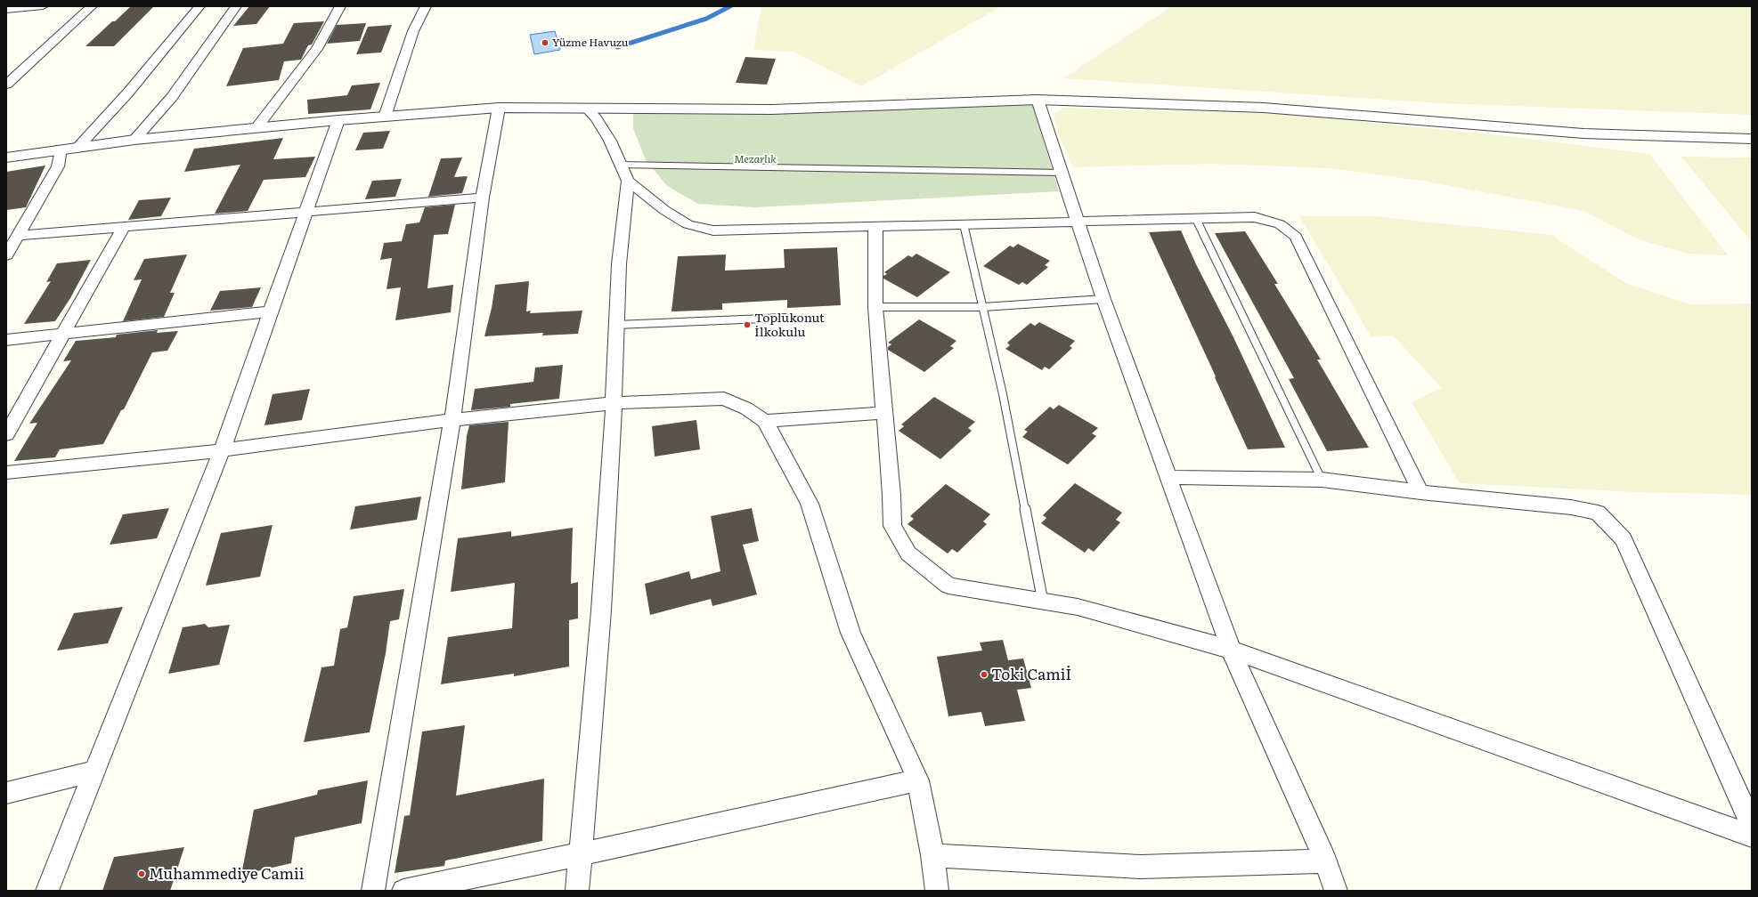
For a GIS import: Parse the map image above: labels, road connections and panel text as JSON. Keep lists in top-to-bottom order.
{
  "parks": ["Mezarlık"],
  "places": [
    "Yüzme Havuzu",
    "Toplukonut İlkokulu",
    "Toki Camiİ",
    "Muhammediye Camii"
  ]
}
